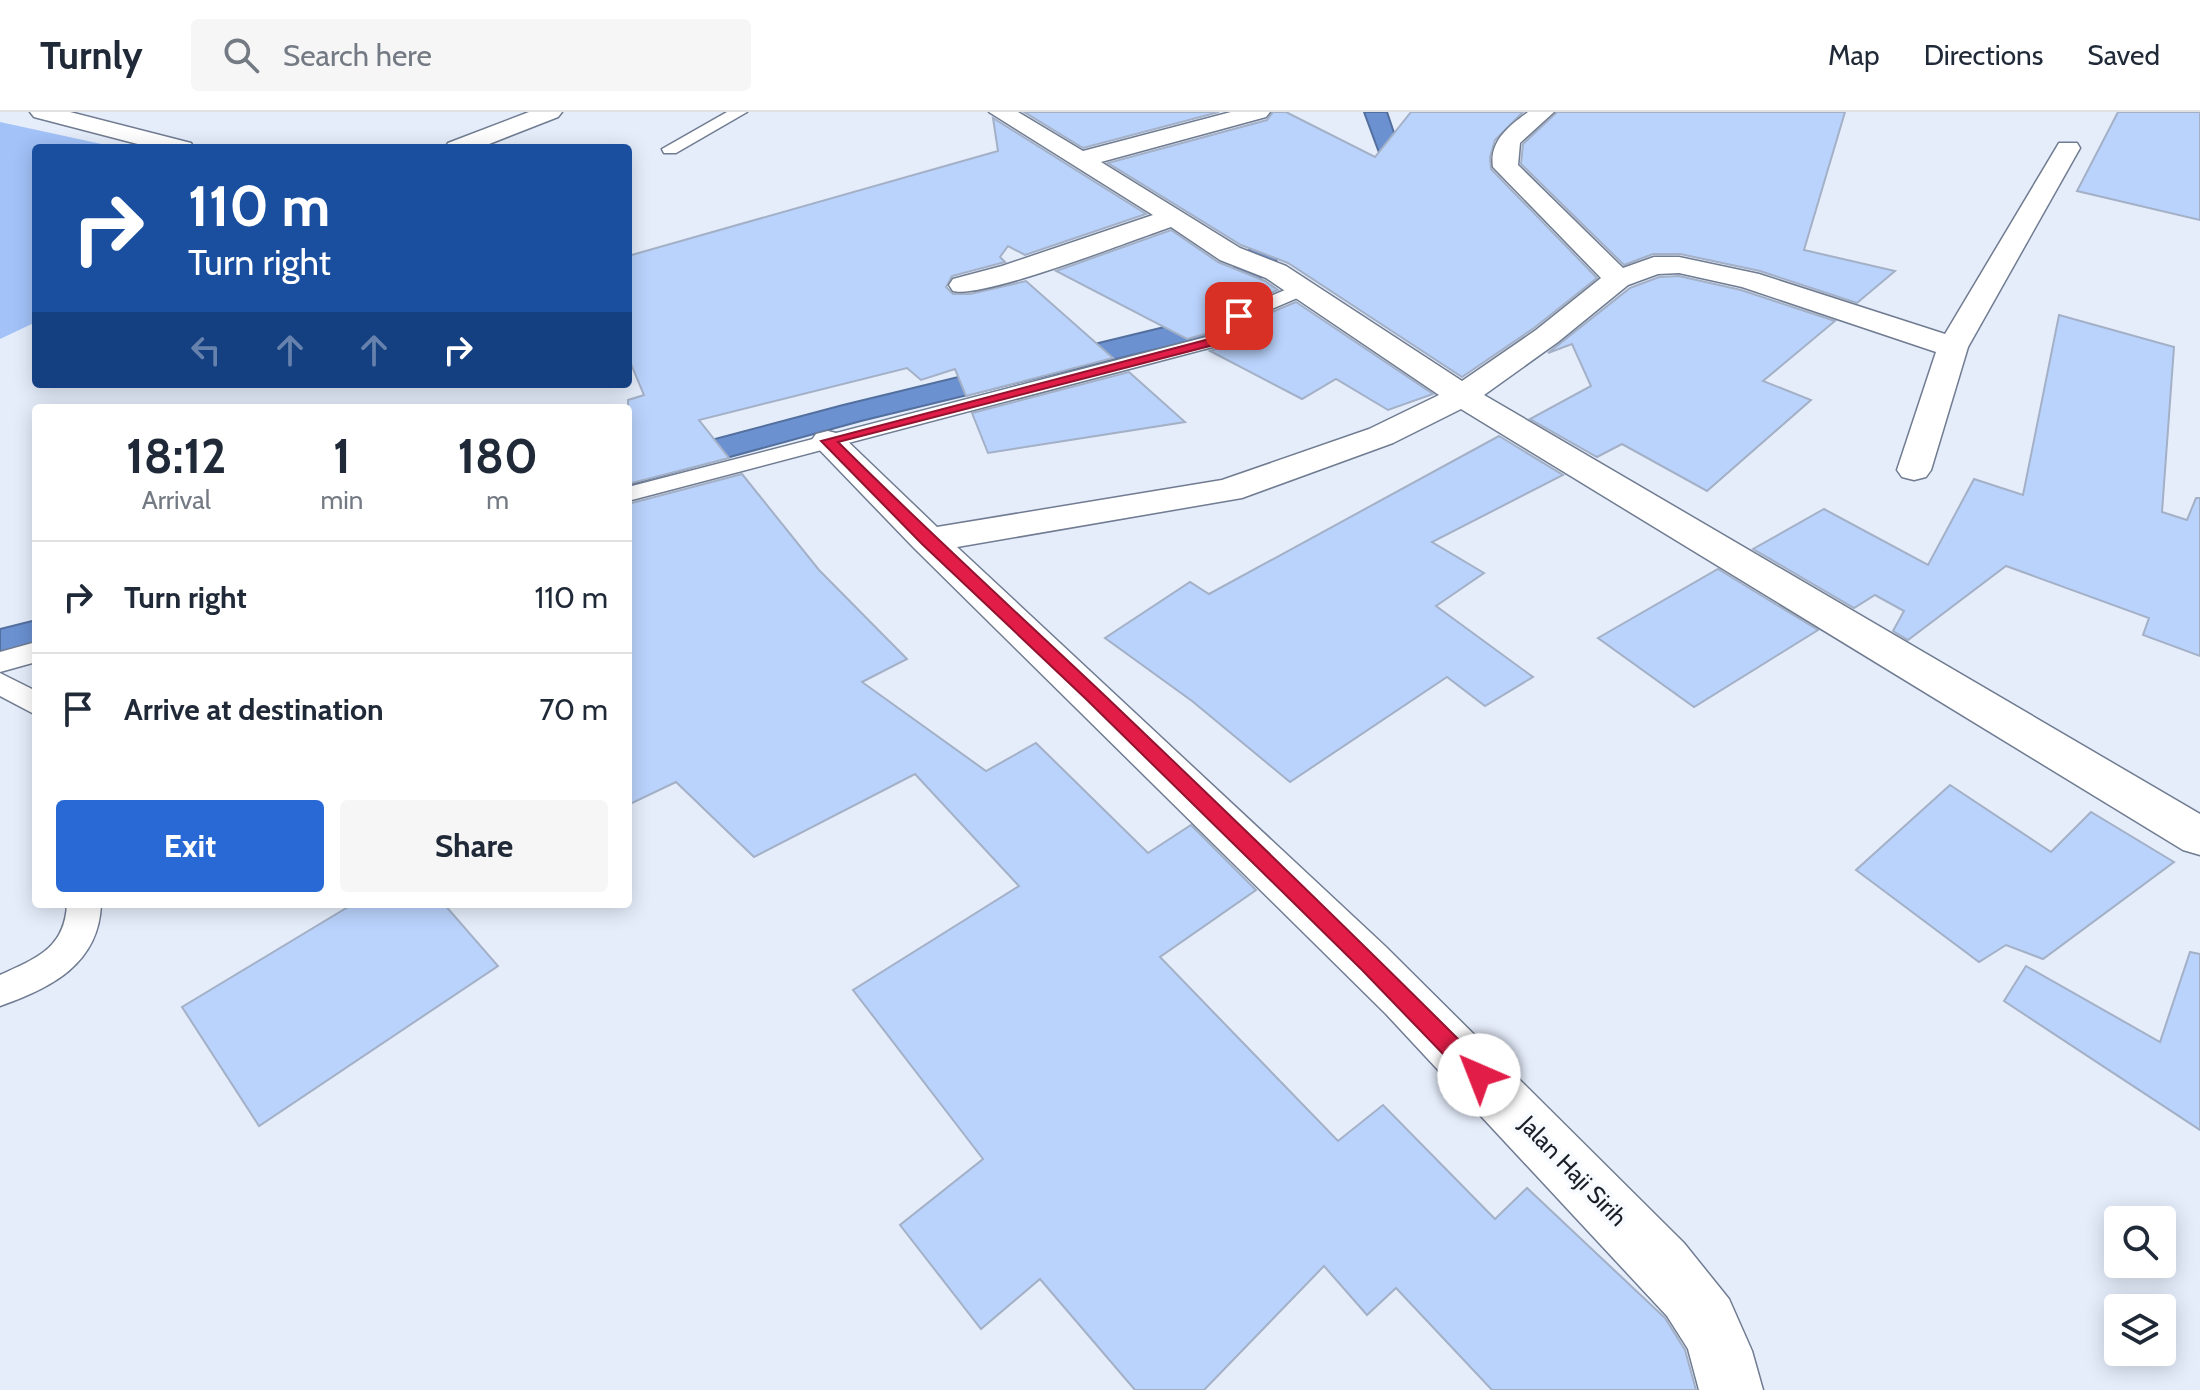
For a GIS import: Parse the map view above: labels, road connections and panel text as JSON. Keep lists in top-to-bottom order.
{
  "streets": {
    "street": ["Jalan Haji Sirih"]
  },
  "page": {
    "header": "Turnly",
    "search": "Search here",
    "nav": ["Map", "Directions", "Saved"],
    "turn": ["110 m", "Turn right"],
    "eta": [
      "18:12",
      "Arrival",
      "1",
      "min",
      "180",
      "m"
    ],
    "list": [
      {
        "name": "Turn right",
        "value": "110 m"
      },
      {
        "name": "Arrive at destination",
        "value": "70 m"
      }
    ],
    "buttons": ["Exit", "Share"]
  }
}
